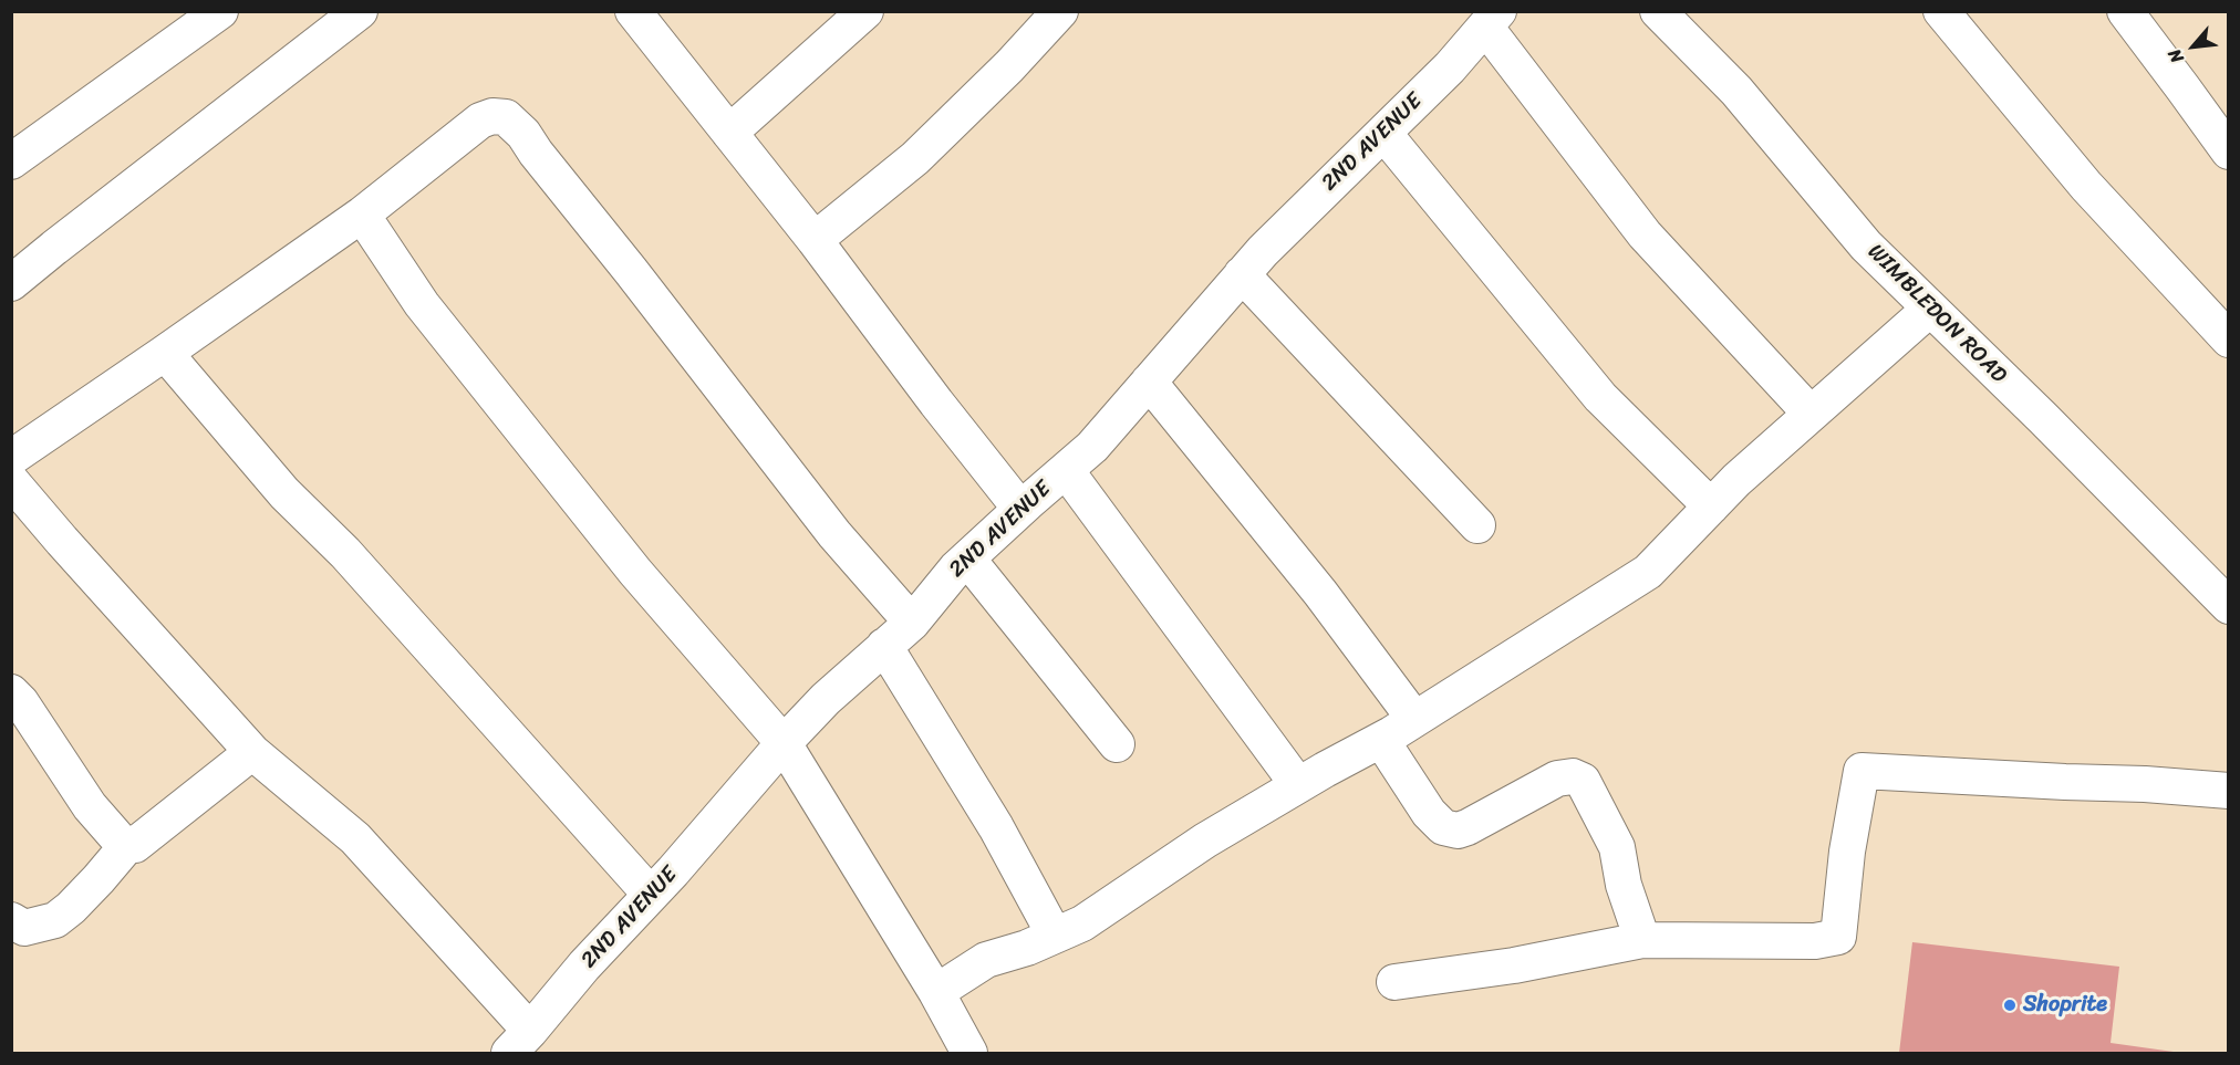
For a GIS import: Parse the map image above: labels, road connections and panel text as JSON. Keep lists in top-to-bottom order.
{
  "streets": {
    "street": ["2ND AVENUE", "WIMBLEDON ROAD"]
  },
  "places": ["Shoprite"],
  "north": "bottom left"
}
